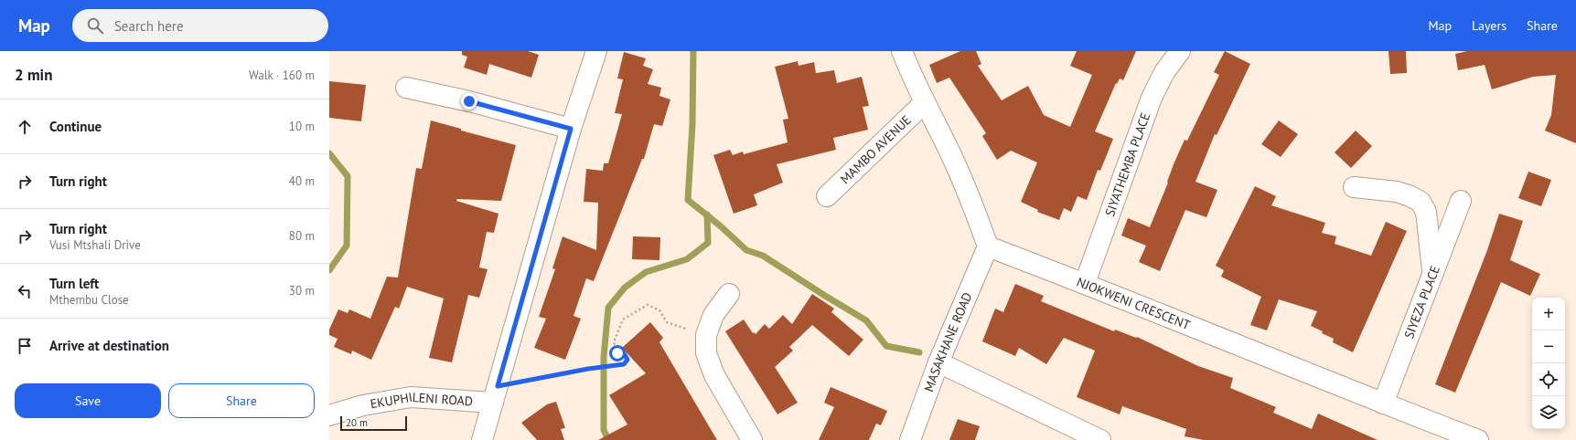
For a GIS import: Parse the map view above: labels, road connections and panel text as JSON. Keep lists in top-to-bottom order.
{
  "streets": {
    "street": [
      "MAMBO AVENUE",
      "SIYATHEMBA PLACE",
      "SIYEZA PLACE",
      "NJOKWENI CRESCENT",
      "MASAKHANE ROAD",
      "EKUPHILENI ROAD"
    ]
  },
  "crossings": [
    ["SIYATHEMBA PLACE", "NJOKWENI CRESCENT"],
    ["SIYEZA PLACE", "NJOKWENI CRESCENT"],
    ["NJOKWENI CRESCENT", "MASAKHANE ROAD"]
  ],
  "scale_bar": "20 m",
  "page": {
    "header": "Map",
    "search": "Search here",
    "nav": ["Map", "Layers", "Share"],
    "heading": ["2 min", "Walk · 160 m"],
    "list": [
      ["Continue", "10 m"],
      ["Turn right", "40 m"],
      ["Turn right", "Vusi Mtshali Drive", "80 m"],
      ["Turn left", "Mthembu Close", "30 m"],
      "Arrive at destination"
    ],
    "map_buttons": ["+", "−"],
    "buttons": ["Save", "Share"],
    "scale": "20 m"
  }
}
